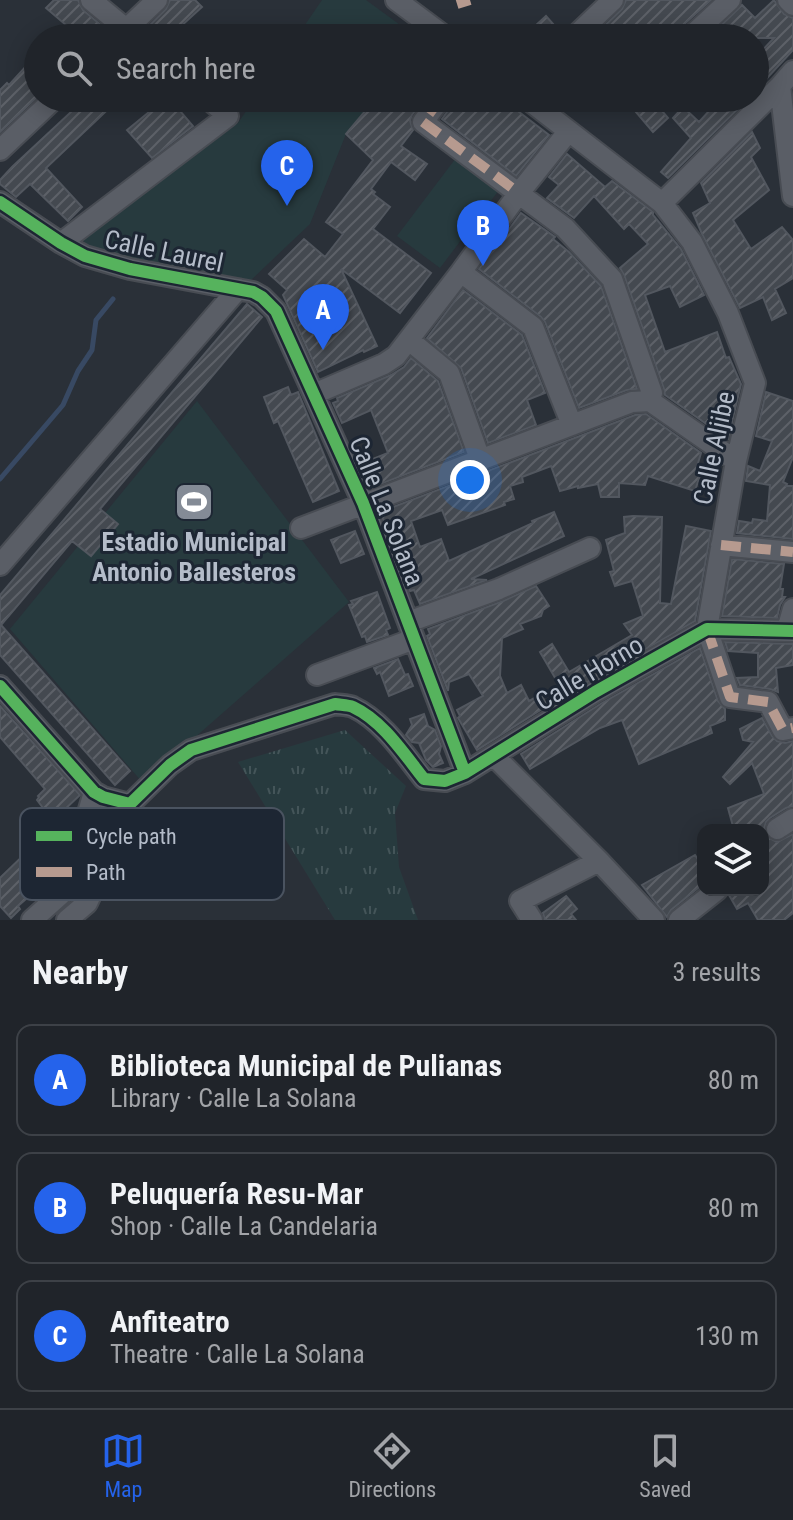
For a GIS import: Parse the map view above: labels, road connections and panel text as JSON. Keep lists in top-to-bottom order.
{
  "streets": {
    "street": [
      "Calle Laurel",
      "Calle Aljibe",
      "Calle La Solana",
      "Calle Horno"
    ]
  },
  "crossings": [
    ["Calle Laurel", "Calle La Solana"],
    ["Calle Aljibe", "Calle Horno"],
    ["Calle La Solana", "Calle Horno"]
  ],
  "places": {
    "sports": ["Estadio Municipal Antonio Ballesteros"]
  },
  "legend": ["Cycle path", "Path"],
  "page": {
    "search": "Search here",
    "pins": ["C", "B", "A"],
    "heading": ["Nearby", "3 results"],
    "list": [
      {
        "mark": "A",
        "name": "Biblioteca Municipal de Pulianas",
        "note": "Library · Calle La Solana",
        "value": "80 m"
      },
      {
        "mark": "B",
        "name": "Peluquería Resu-Mar",
        "note": "Shop · Calle La Candelaria",
        "value": "80 m"
      },
      {
        "mark": "C",
        "name": "Anfiteatro",
        "note": "Theatre · Calle La Solana",
        "value": "130 m"
      }
    ],
    "nav": ["Map", "Directions", "Saved"]
  }
}
